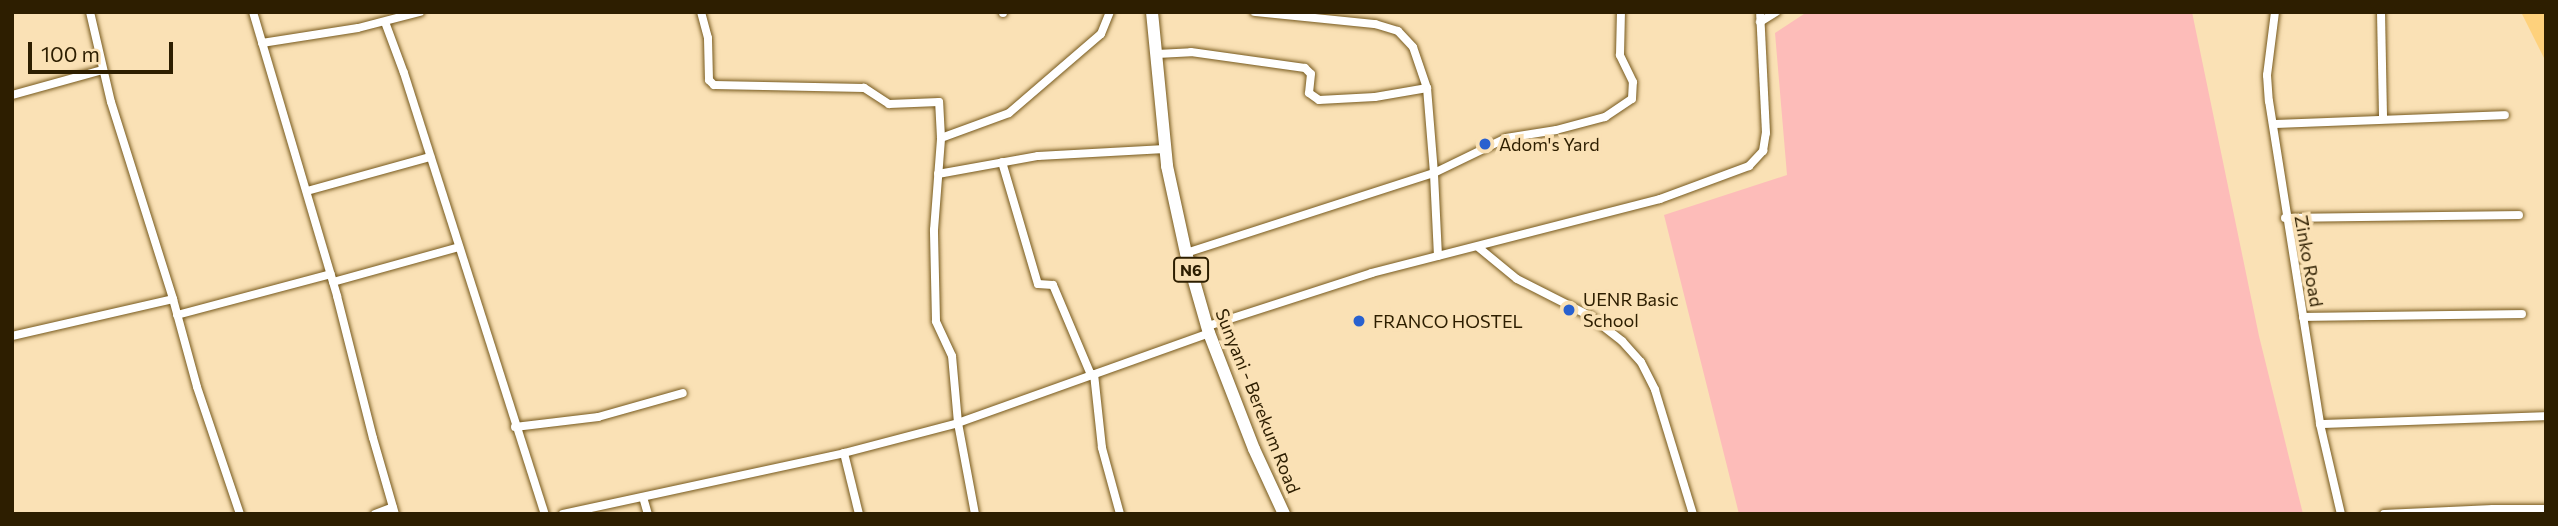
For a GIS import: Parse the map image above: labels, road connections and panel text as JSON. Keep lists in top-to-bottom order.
{
  "streets": {
    "main road": ["N6", "Sunyani - Berekum Road"],
    "street": ["Zinko Road"]
  },
  "places": ["Adom's Yard", "UENR Basic School", "FRANCO HOSTEL"],
  "scale_bar": "100 m"
}
